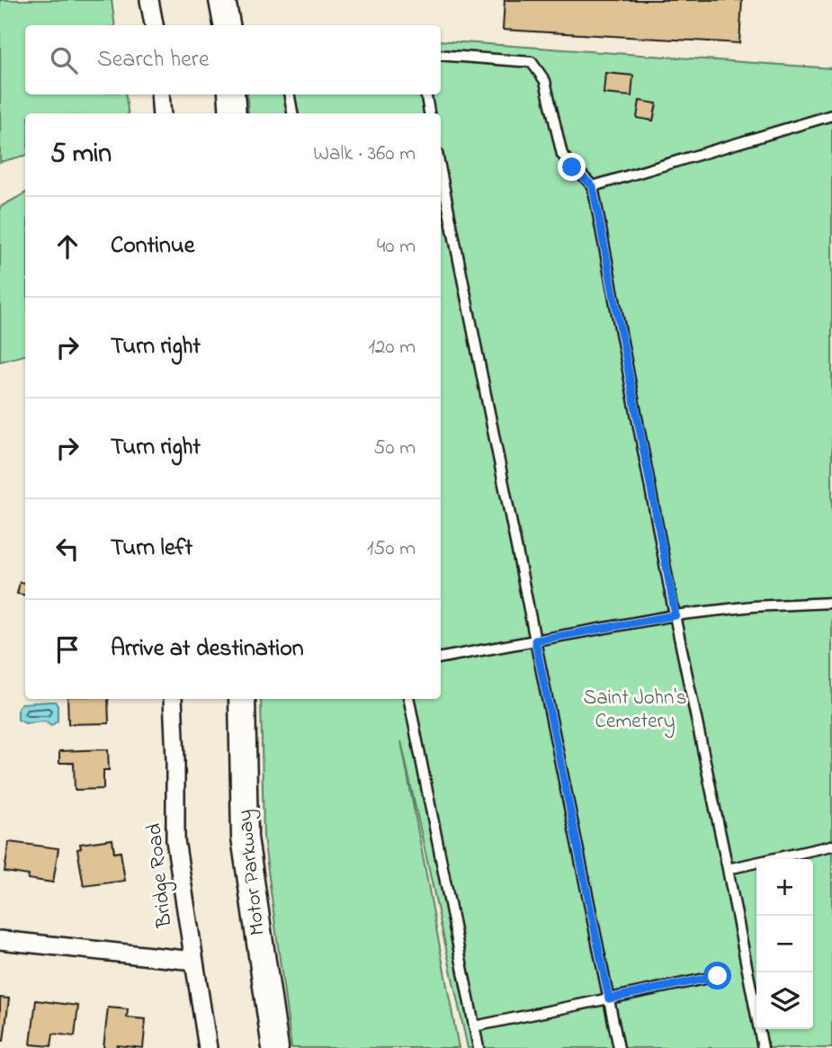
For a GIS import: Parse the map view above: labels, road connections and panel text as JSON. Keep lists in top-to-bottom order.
{
  "streets": {
    "main road": ["Motor Parkway"],
    "street": ["Bridge Road"]
  },
  "parks": ["Saint John's Cemetery"],
  "page": {
    "search": "Search here",
    "heading": ["5 min", "Walk · 360 m"],
    "list": [
      ["Continue", "40 m"],
      ["Turn right", "120 m"],
      ["Turn right", "50 m"],
      ["Turn left", "150 m"],
      "Arrive at destination"
    ],
    "map_buttons": ["+", "−"]
  }
}
